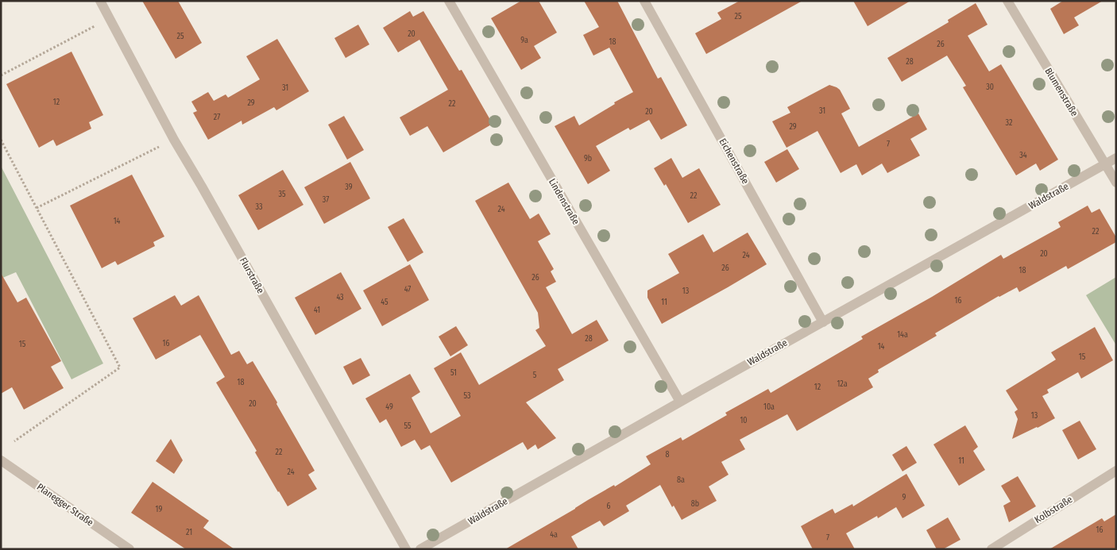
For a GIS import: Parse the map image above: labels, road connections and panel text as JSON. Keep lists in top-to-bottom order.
{
  "streets": {
    "street": [
      "Blumenstraße",
      "Eichenstraße",
      "Waldstraße",
      "Lindenstraße",
      "Flurstraße",
      "Planegger Straße",
      "Kolbstraße"
    ]
  },
  "crossings": [
    ["Blumenstraße", "Waldstraße"],
    ["Eichenstraße", "Waldstraße"],
    ["Waldstraße", "Lindenstraße"]
  ],
  "house_numbers": [
    "25",
    "20",
    "25",
    "9a",
    "18",
    "26",
    "28",
    "30",
    "31",
    "12",
    "29",
    "22",
    "31",
    "20",
    "27",
    "32",
    "29",
    "7",
    "34",
    "9b",
    "39",
    "35",
    "22",
    "37",
    "33",
    "24",
    "14",
    "22",
    "20",
    "24",
    "26",
    "18",
    "26",
    "47",
    "13",
    "43",
    "16",
    "45",
    "11",
    "41",
    "14a",
    "28",
    "16",
    "15",
    "14",
    "15",
    "51",
    "5",
    "18",
    "12a",
    "12",
    "53",
    "20",
    "49",
    "10a",
    "13",
    "10",
    "55",
    "22",
    "8",
    "11",
    "24",
    "8a",
    "9",
    "8b",
    "6",
    "19",
    "16",
    "21",
    "4a",
    "7"
  ]
}
